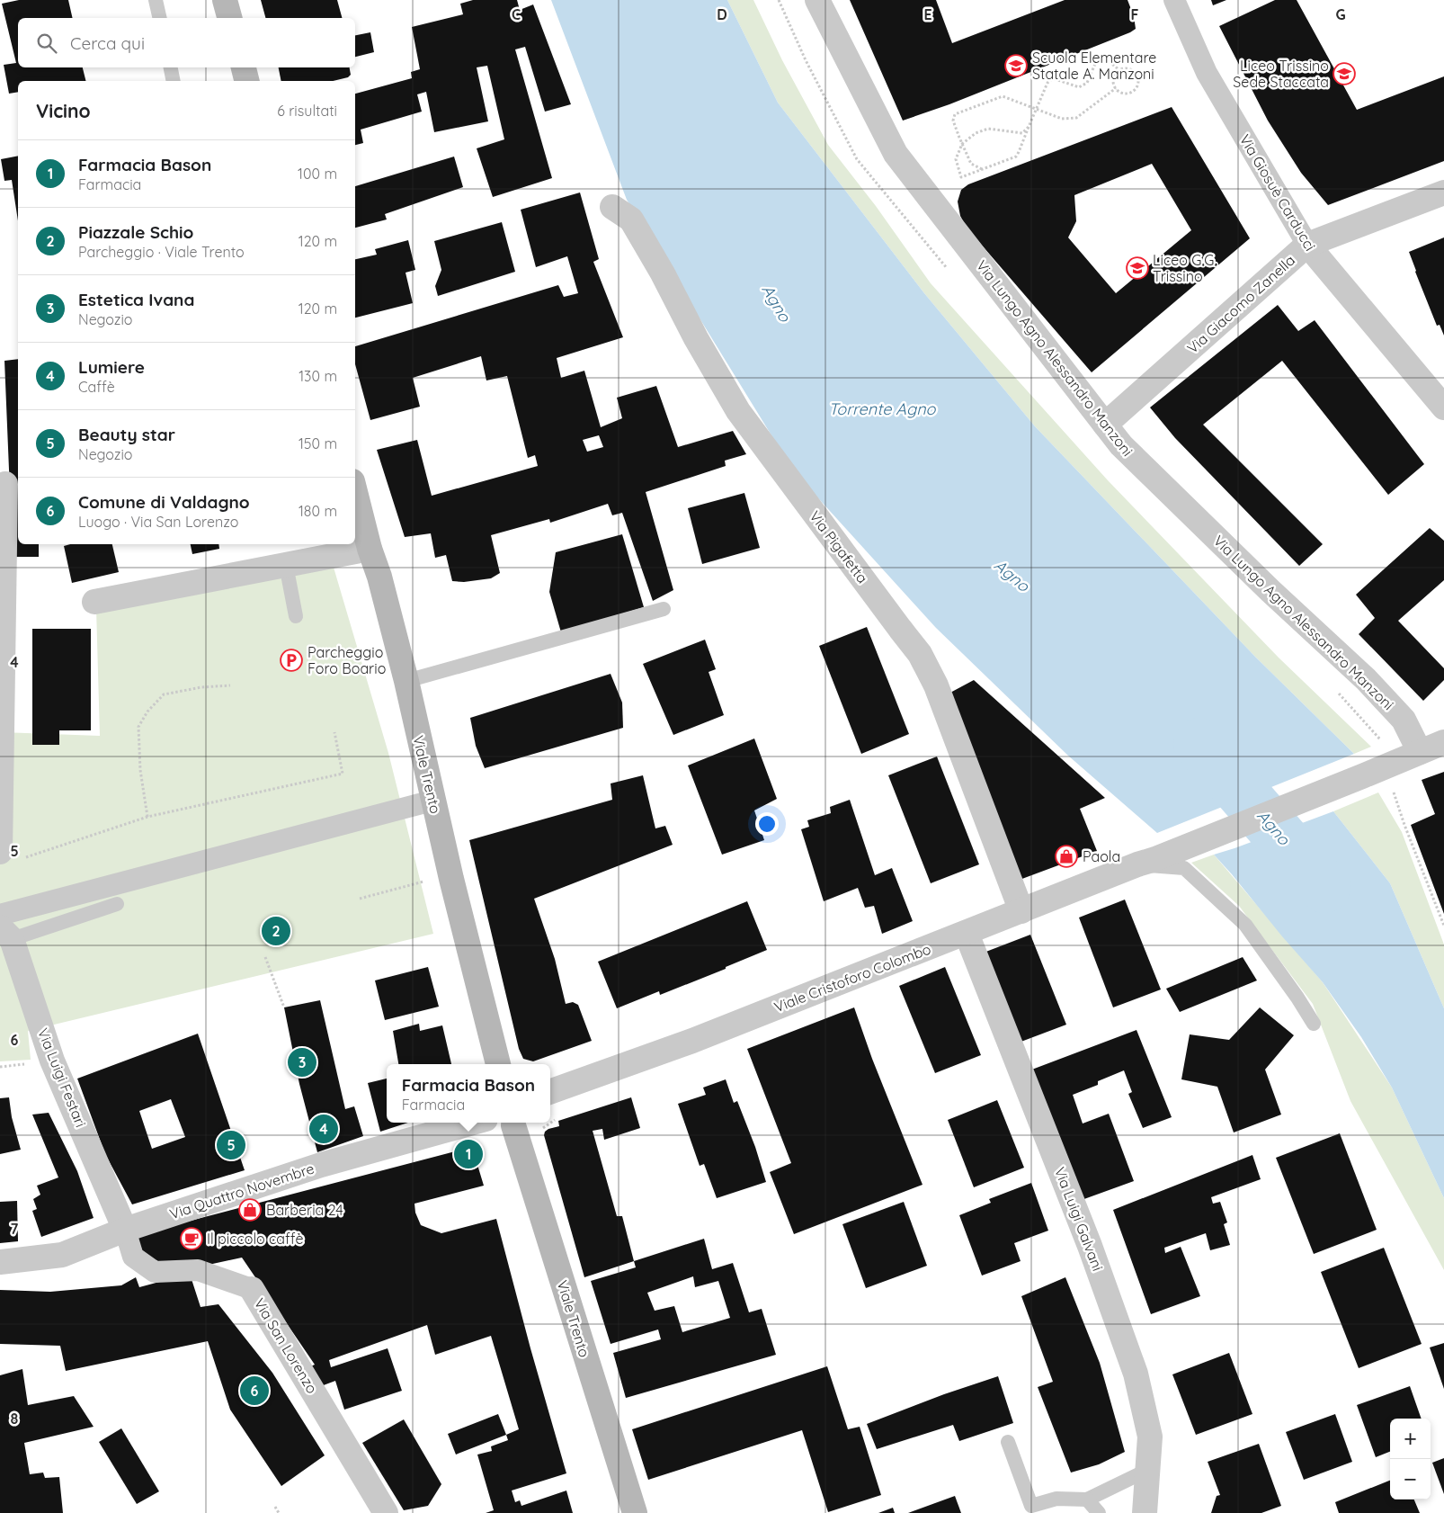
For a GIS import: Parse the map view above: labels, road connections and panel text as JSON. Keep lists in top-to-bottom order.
{
  "streets": {
    "main road": ["Viale Trento"],
    "street": [
      "Via Giosuè Carducci",
      "Via Giacomo Zanella",
      "Via Lungo Agno Alessandro Manzoni",
      "Via Pigafetta",
      "Viale Cristoforo Colombo",
      "Via Luigi Festari",
      "Via Quattro Novembre",
      "Via Luigi Galvani",
      "Via San Lorenzo"
    ]
  },
  "crossings": [
    ["Via Giosuè Carducci", "Via Giacomo Zanella"],
    ["Via Giacomo Zanella", "Via Lungo Agno Alessandro Manzoni"],
    ["Via Pigafetta", "Viale Cristoforo Colombo"],
    ["Viale Cristoforo Colombo", "Via Luigi Galvani"],
    ["Via Luigi Festari", "Via Quattro Novembre"],
    ["Via Luigi Festari", "Via San Lorenzo"],
    ["Via Quattro Novembre", "Via San Lorenzo"]
  ],
  "water": ["Agno", "Torrente Agno"],
  "places": {
    "school or university": ["Scuola Elementare Statale A. Manzoni", "Liceo Trissino Sede Staccata", "Liceo G.G. Trissino"],
    "parking": ["Parcheggio Foro Boario"],
    "shop": ["Paola", "Barberia 24"],
    "cafe": ["Il piccolo caffè"]
  },
  "page": {
    "search": "Cerca qui",
    "heading": ["Vicino", "6 risultati"],
    "list": [
      {
        "mark": "1",
        "name": "Farmacia Bason",
        "note": "Farmacia",
        "value": "100 m"
      },
      {
        "mark": "2",
        "name": "Piazzale Schio",
        "note": "Parcheggio · Viale Trento",
        "value": "120 m"
      },
      {
        "mark": "3",
        "name": "Estetica Ivana",
        "note": "Negozio",
        "value": "120 m"
      },
      {
        "mark": "4",
        "name": "Lumiere",
        "note": "Caffè",
        "value": "130 m"
      },
      {
        "mark": "5",
        "name": "Beauty star",
        "note": "Negozio",
        "value": "150 m"
      },
      {
        "mark": "6",
        "name": "Comune di Valdagno",
        "note": "Luogo · Via San Lorenzo",
        "value": "180 m"
      }
    ],
    "pins": [
      "2",
      "3",
      "4",
      "5",
      "1",
      "6"
    ],
    "popup": ["Farmacia Bason", "Farmacia"],
    "map_buttons": ["+", "−"]
  },
  "grid": {
    "columns": [
      "C",
      "D",
      "E",
      "F",
      "G"
    ],
    "rows": [
      "4",
      "5",
      "6",
      "7",
      "8"
    ]
  }
}
